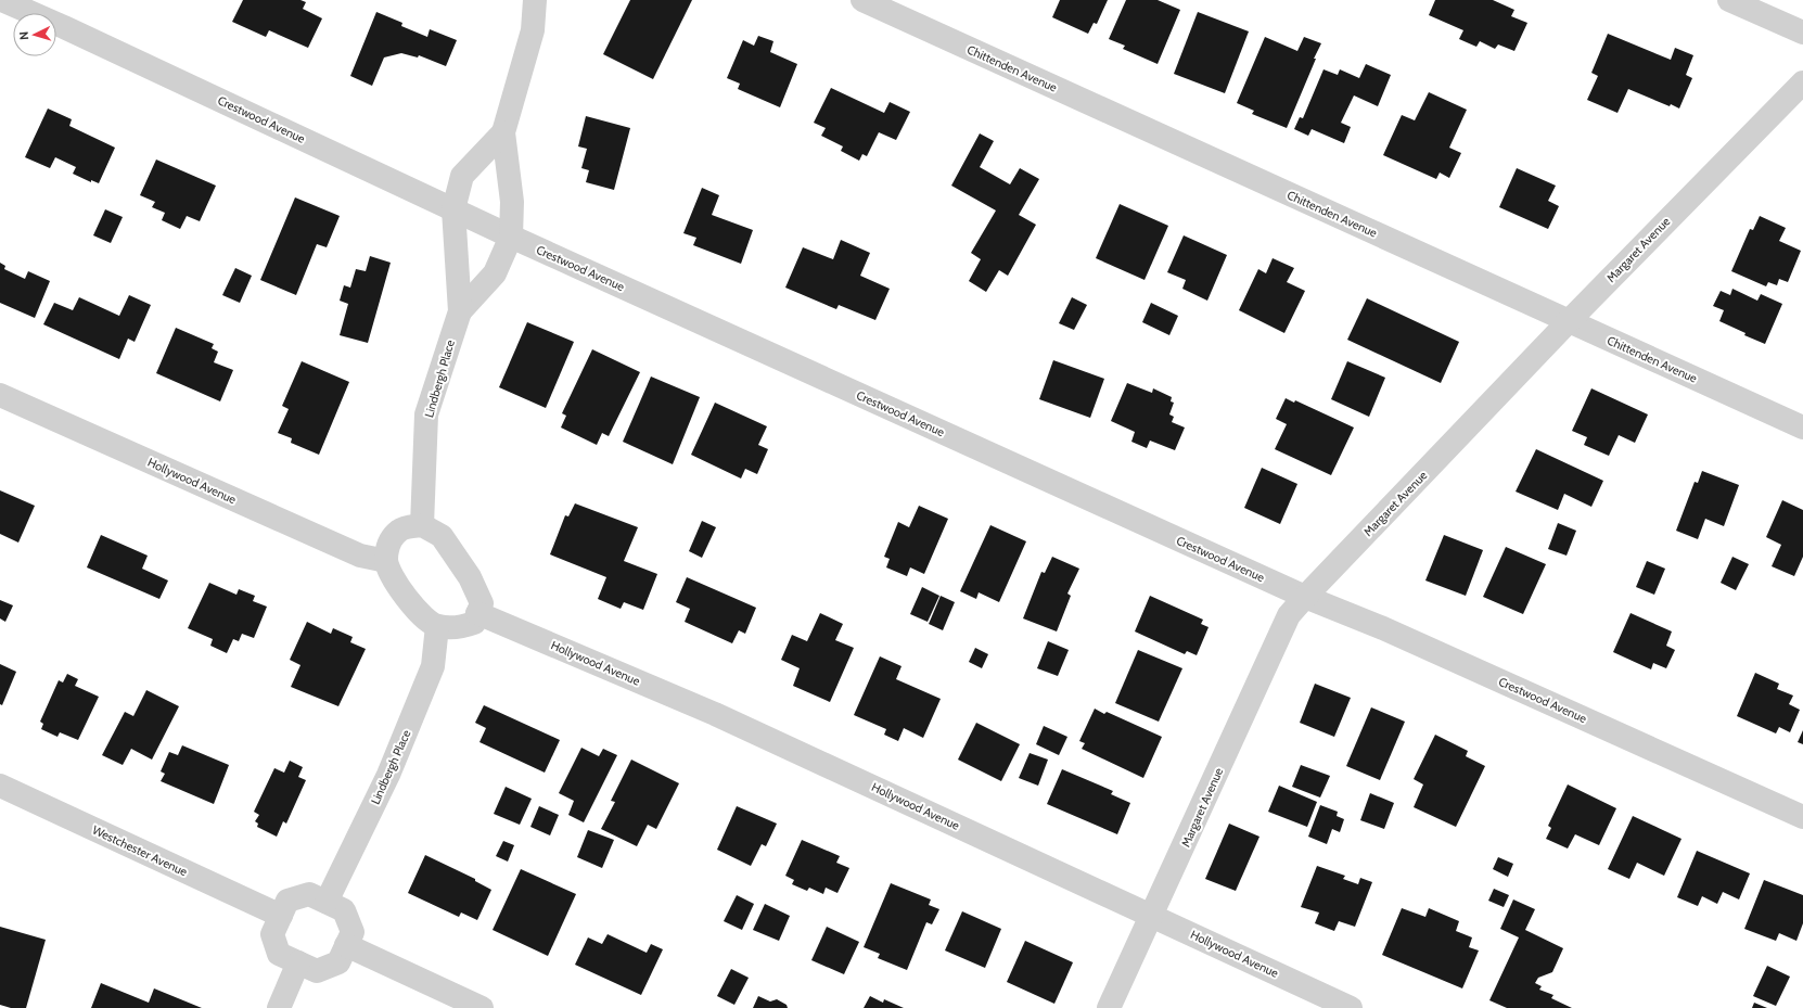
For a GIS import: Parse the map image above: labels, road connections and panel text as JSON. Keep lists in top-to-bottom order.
{
  "streets": {
    "street": [
      "Chittenden Avenue",
      "Crestwood Avenue",
      "Margaret Avenue",
      "Lindbergh Place",
      "Hollywood Avenue",
      "Westchester Avenue"
    ]
  },
  "crossings": [
    ["Chittenden Avenue", "Margaret Avenue"],
    ["Crestwood Avenue", "Margaret Avenue"],
    ["Crestwood Avenue", "Lindbergh Place"],
    ["Margaret Avenue", "Hollywood Avenue"],
    ["Lindbergh Place", "Westchester Avenue"]
  ],
  "north": "left"
}
